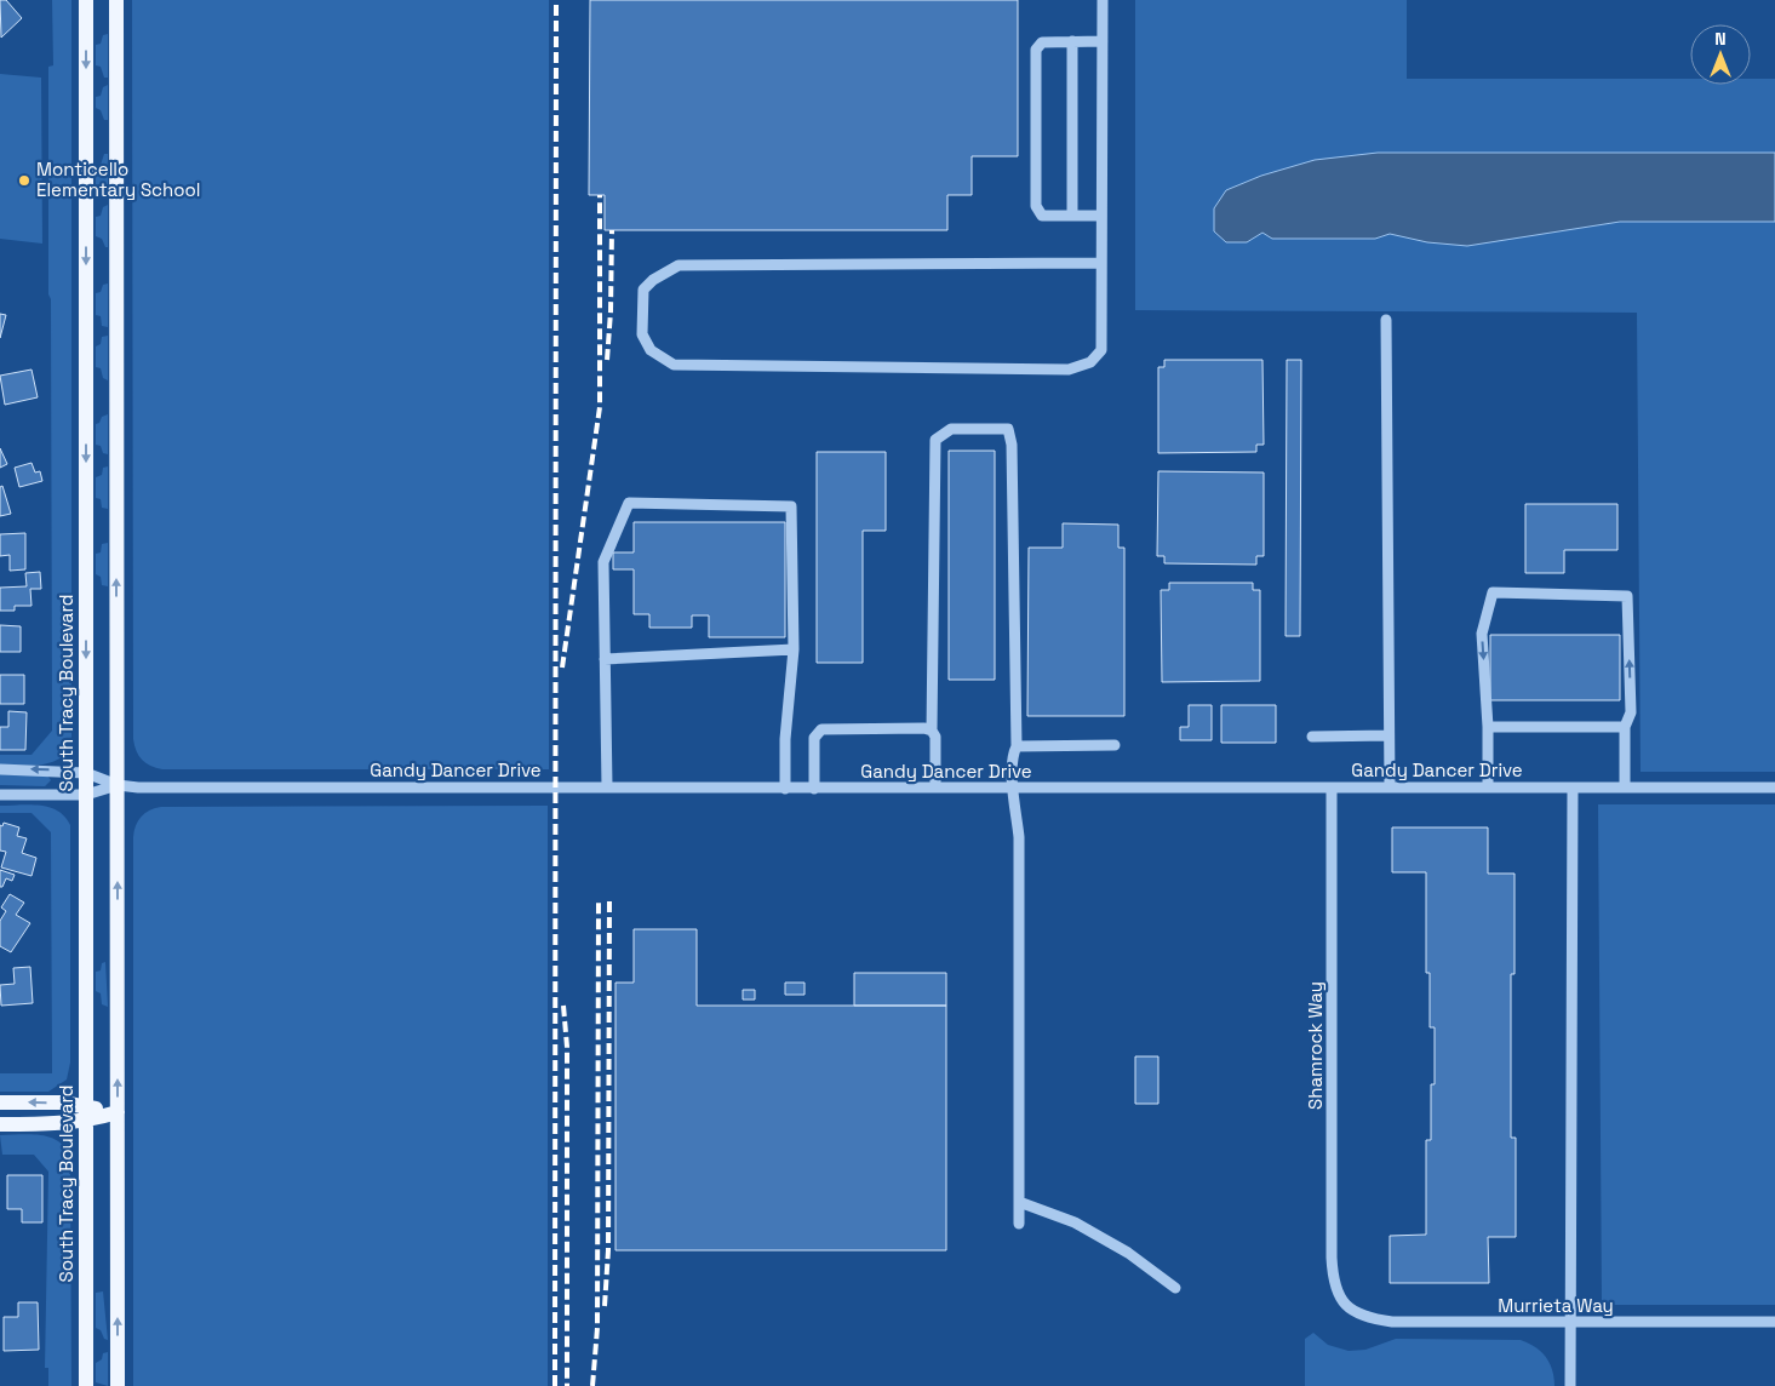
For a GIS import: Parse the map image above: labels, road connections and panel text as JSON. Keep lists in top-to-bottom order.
{
  "streets": {
    "main road": ["South Tracy Boulevard"],
    "street": ["Gandy Dancer Drive", "Shamrock Way", "Murrieta Way"]
  },
  "crossings": [
    ["Gandy Dancer Drive", "Shamrock Way"],
    ["Shamrock Way", "Murrieta Way"]
  ],
  "places": ["Monticello Elementary School"],
  "north": "top"
}
